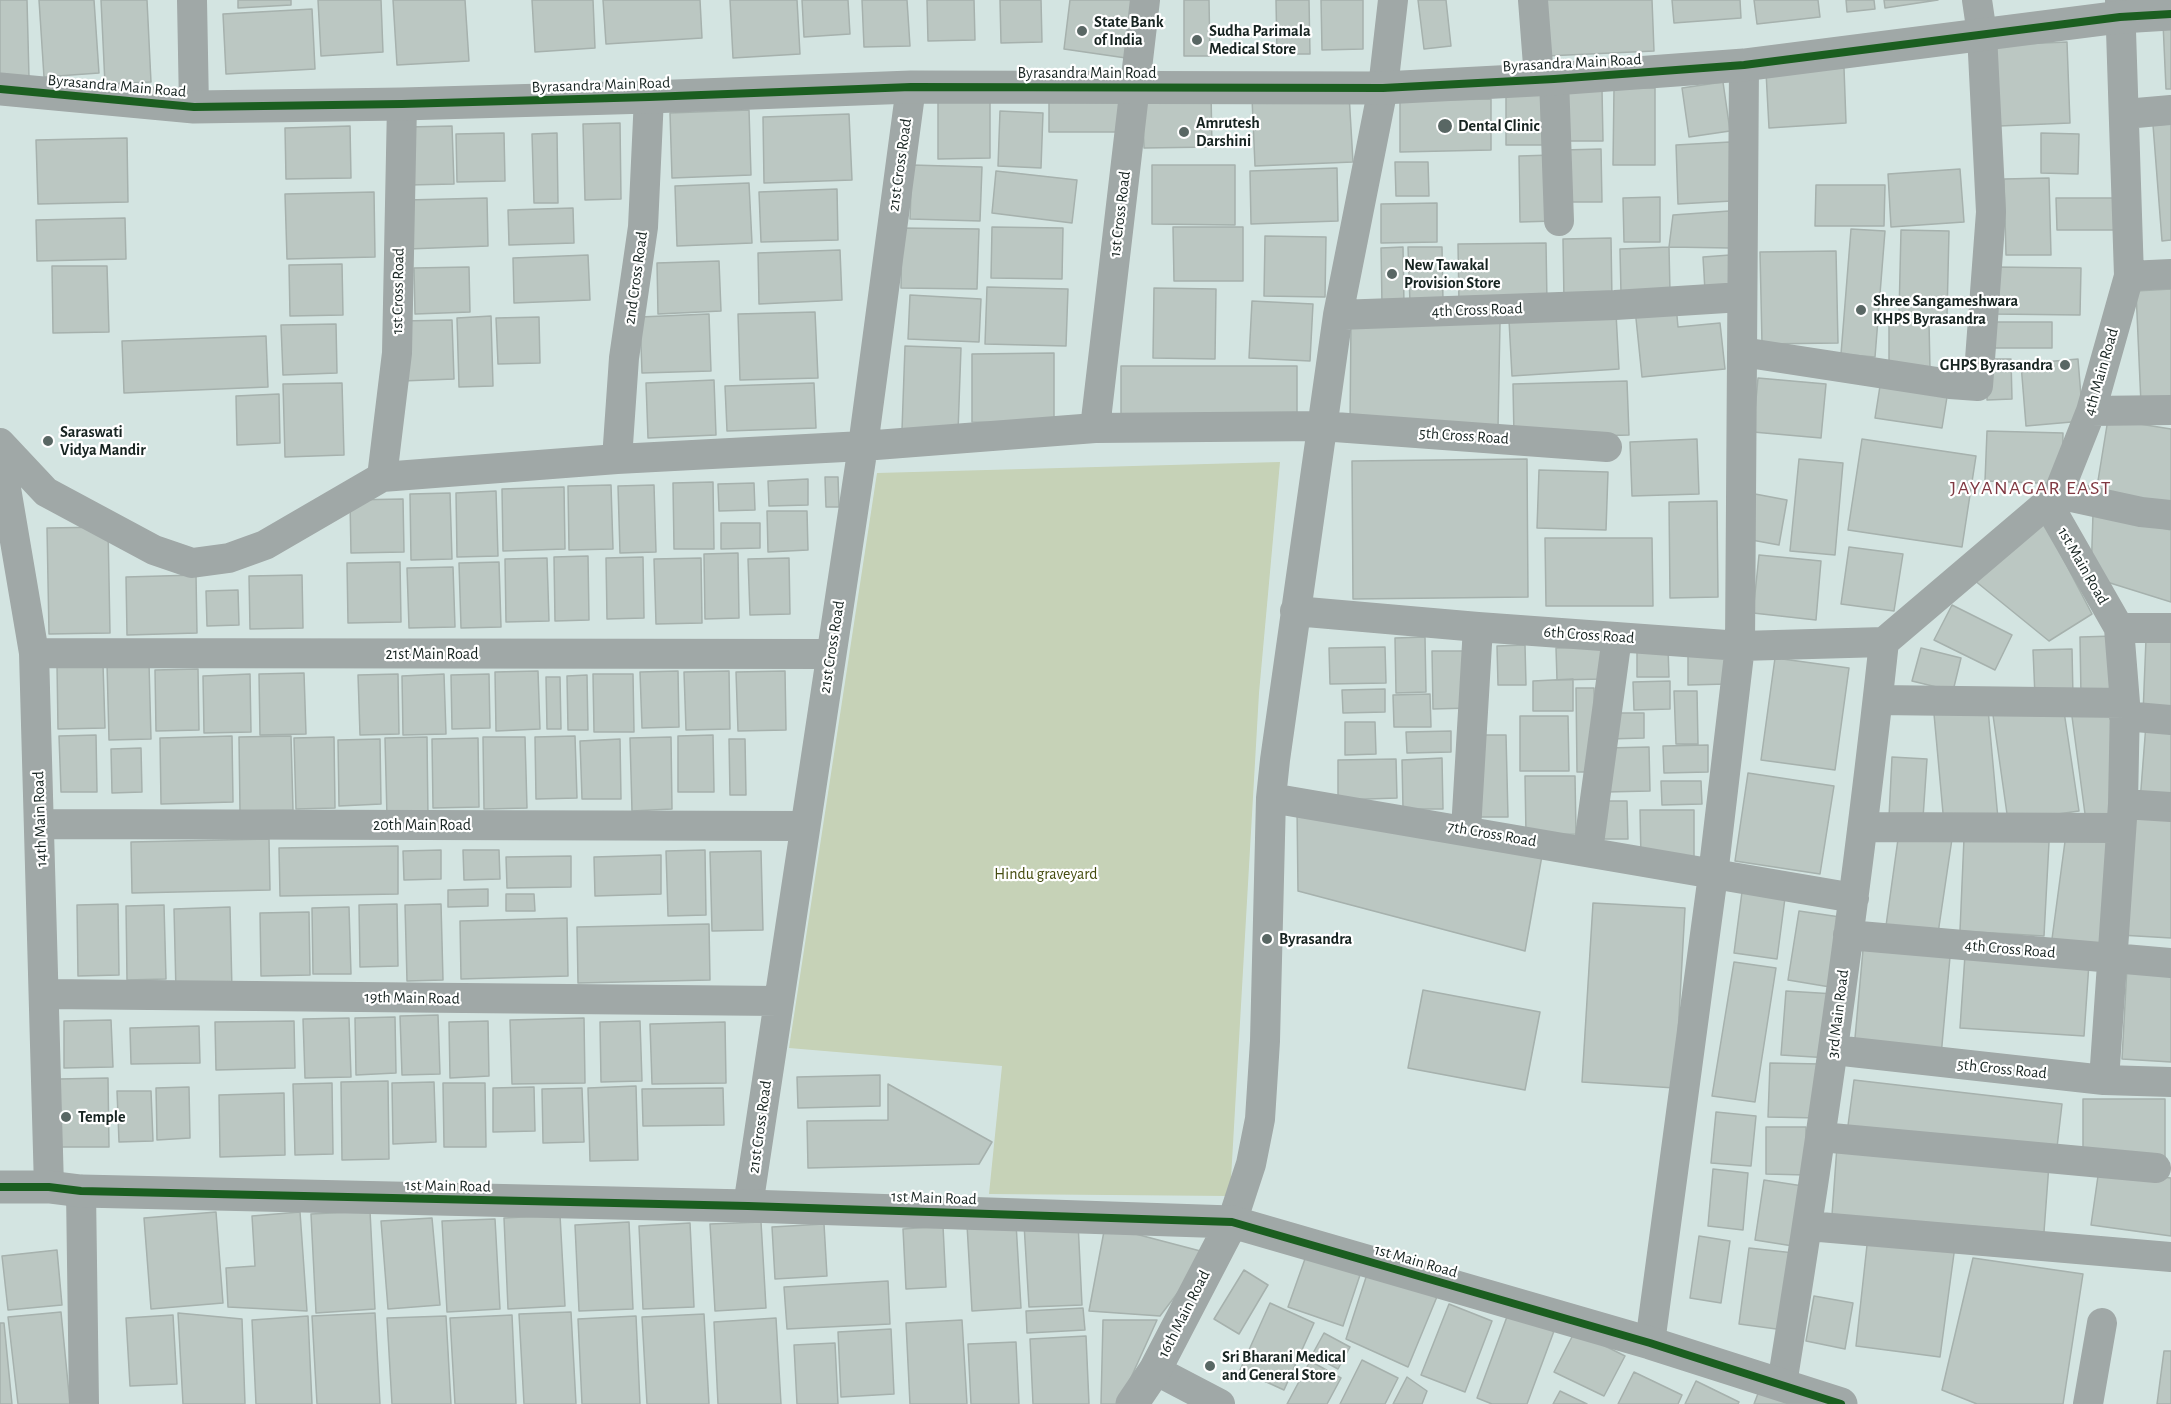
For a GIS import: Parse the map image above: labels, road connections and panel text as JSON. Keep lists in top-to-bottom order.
{
  "streets": {
    "street": [
      "Byrasandra Main Road",
      "21st Cross Road",
      "1st Cross Road",
      "2nd Cross Road",
      "4th Cross Road",
      "4th Main Road",
      "5th Cross Road",
      "1st Main Road",
      "6th Cross Road",
      "21st Main Road",
      "14th Main Road",
      "20th Main Road",
      "7th Cross Road",
      "19th Main Road",
      "3rd Main Road",
      "16th Main Road"
    ]
  },
  "crossings": [
    ["Byrasandra Main Road", "21st Cross Road"],
    ["Byrasandra Main Road", "1st Cross Road"],
    ["Byrasandra Main Road", "2nd Cross Road"],
    ["Byrasandra Main Road", "4th Main Road"],
    ["21st Cross Road", "5th Cross Road"],
    ["21st Cross Road", "1st Main Road"],
    ["21st Cross Road", "21st Main Road"],
    ["21st Cross Road", "20th Main Road"],
    ["21st Cross Road", "19th Main Road"],
    ["1st Cross Road", "5th Cross Road"],
    ["2nd Cross Road", "5th Cross Road"],
    ["4th Cross Road", "3rd Main Road"],
    ["4th Main Road", "1st Main Road"],
    ["4th Main Road", "6th Cross Road"],
    ["4th Main Road", "3rd Main Road"],
    ["5th Cross Road", "3rd Main Road"],
    ["1st Main Road", "14th Main Road"],
    ["1st Main Road", "3rd Main Road"],
    ["1st Main Road", "16th Main Road"],
    ["6th Cross Road", "3rd Main Road"],
    ["21st Main Road", "14th Main Road"],
    ["14th Main Road", "20th Main Road"],
    ["14th Main Road", "19th Main Road"],
    ["7th Cross Road", "3rd Main Road"]
  ],
  "districts": ["JAYANAGAR EAST"],
  "parks": ["Hindu graveyard"],
  "places": [
    "State Bank of India",
    "Sudha Parimala Medical Store",
    "Dental Clinic",
    "Amrutesh Darshini",
    "New Tawakal Provision Store",
    "Shree Sangameshwara KHPS Byrasandra",
    "GHPS Byrasandra",
    "Saraswati Vidya Mandir",
    "Byrasandra",
    "Temple",
    "Sri Bharani Medical and General Store"
  ]
}
